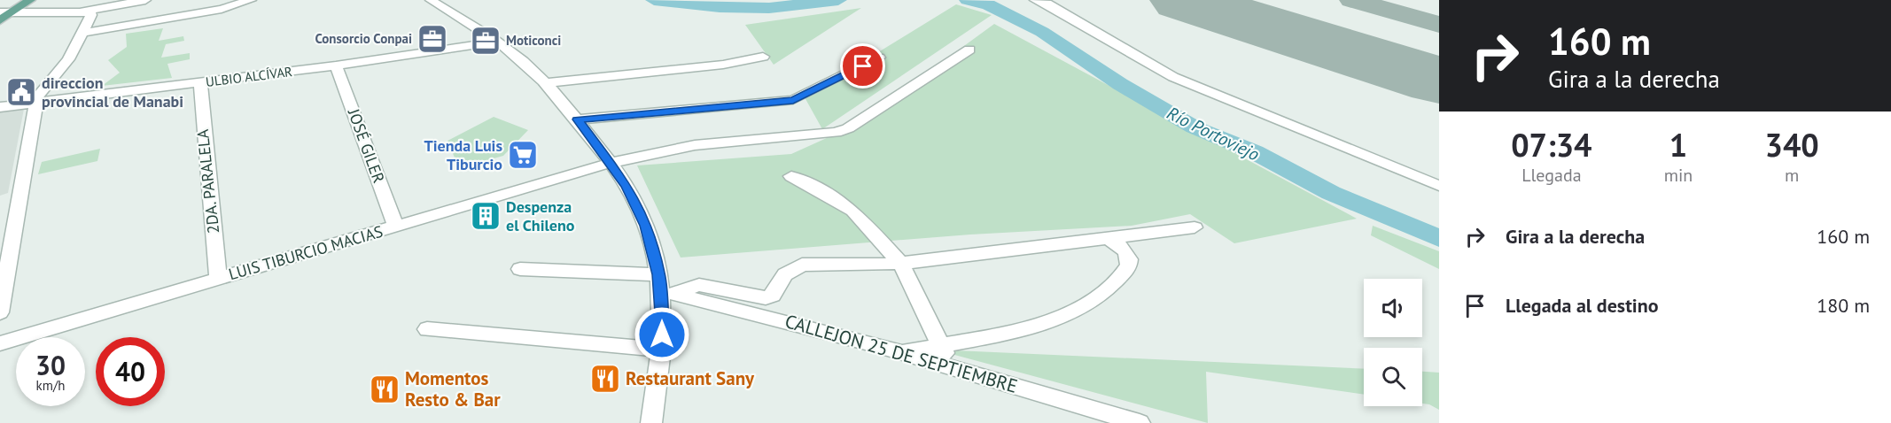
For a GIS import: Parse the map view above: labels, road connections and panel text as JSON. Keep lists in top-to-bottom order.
{
  "streets": {
    "street": [
      "ULBIO ALCÍVAR",
      "JOSÉ GILER",
      "2DA. PARALELA",
      "LUIS TIBURCIO MACIAS",
      "CALLEJON 25 DE SEPTIEMBRE"
    ]
  },
  "crossings": [
    ["ULBIO ALCÍVAR", "JOSÉ GILER"],
    ["ULBIO ALCÍVAR", "2DA. PARALELA"],
    ["JOSÉ GILER", "LUIS TIBURCIO MACIAS"],
    ["2DA. PARALELA", "LUIS TIBURCIO MACIAS"]
  ],
  "water": ["Río Portoviejo"],
  "places": {
    "office": ["Consorcio Conpai", "Moticonci"],
    "public building": ["direccion provincial de Manabi"],
    "supermarket": ["Tienda Luis Tiburcio"],
    "building": ["Despenza el Chileno"],
    "restaurant": ["Restaurant Sany", "Momentos Resto & Bar"]
  },
  "page": {
    "turn": ["160 m", "Gira a la derecha"],
    "eta": [
      "07:34",
      "Llegada",
      "1",
      "min",
      "340",
      "m"
    ],
    "list": [
      {
        "name": "Gira a la derecha",
        "value": "160 m"
      },
      {
        "name": "Llegada al destino",
        "value": "180 m"
      }
    ],
    "speed": "30 km/h",
    "limit": "40"
  }
}
